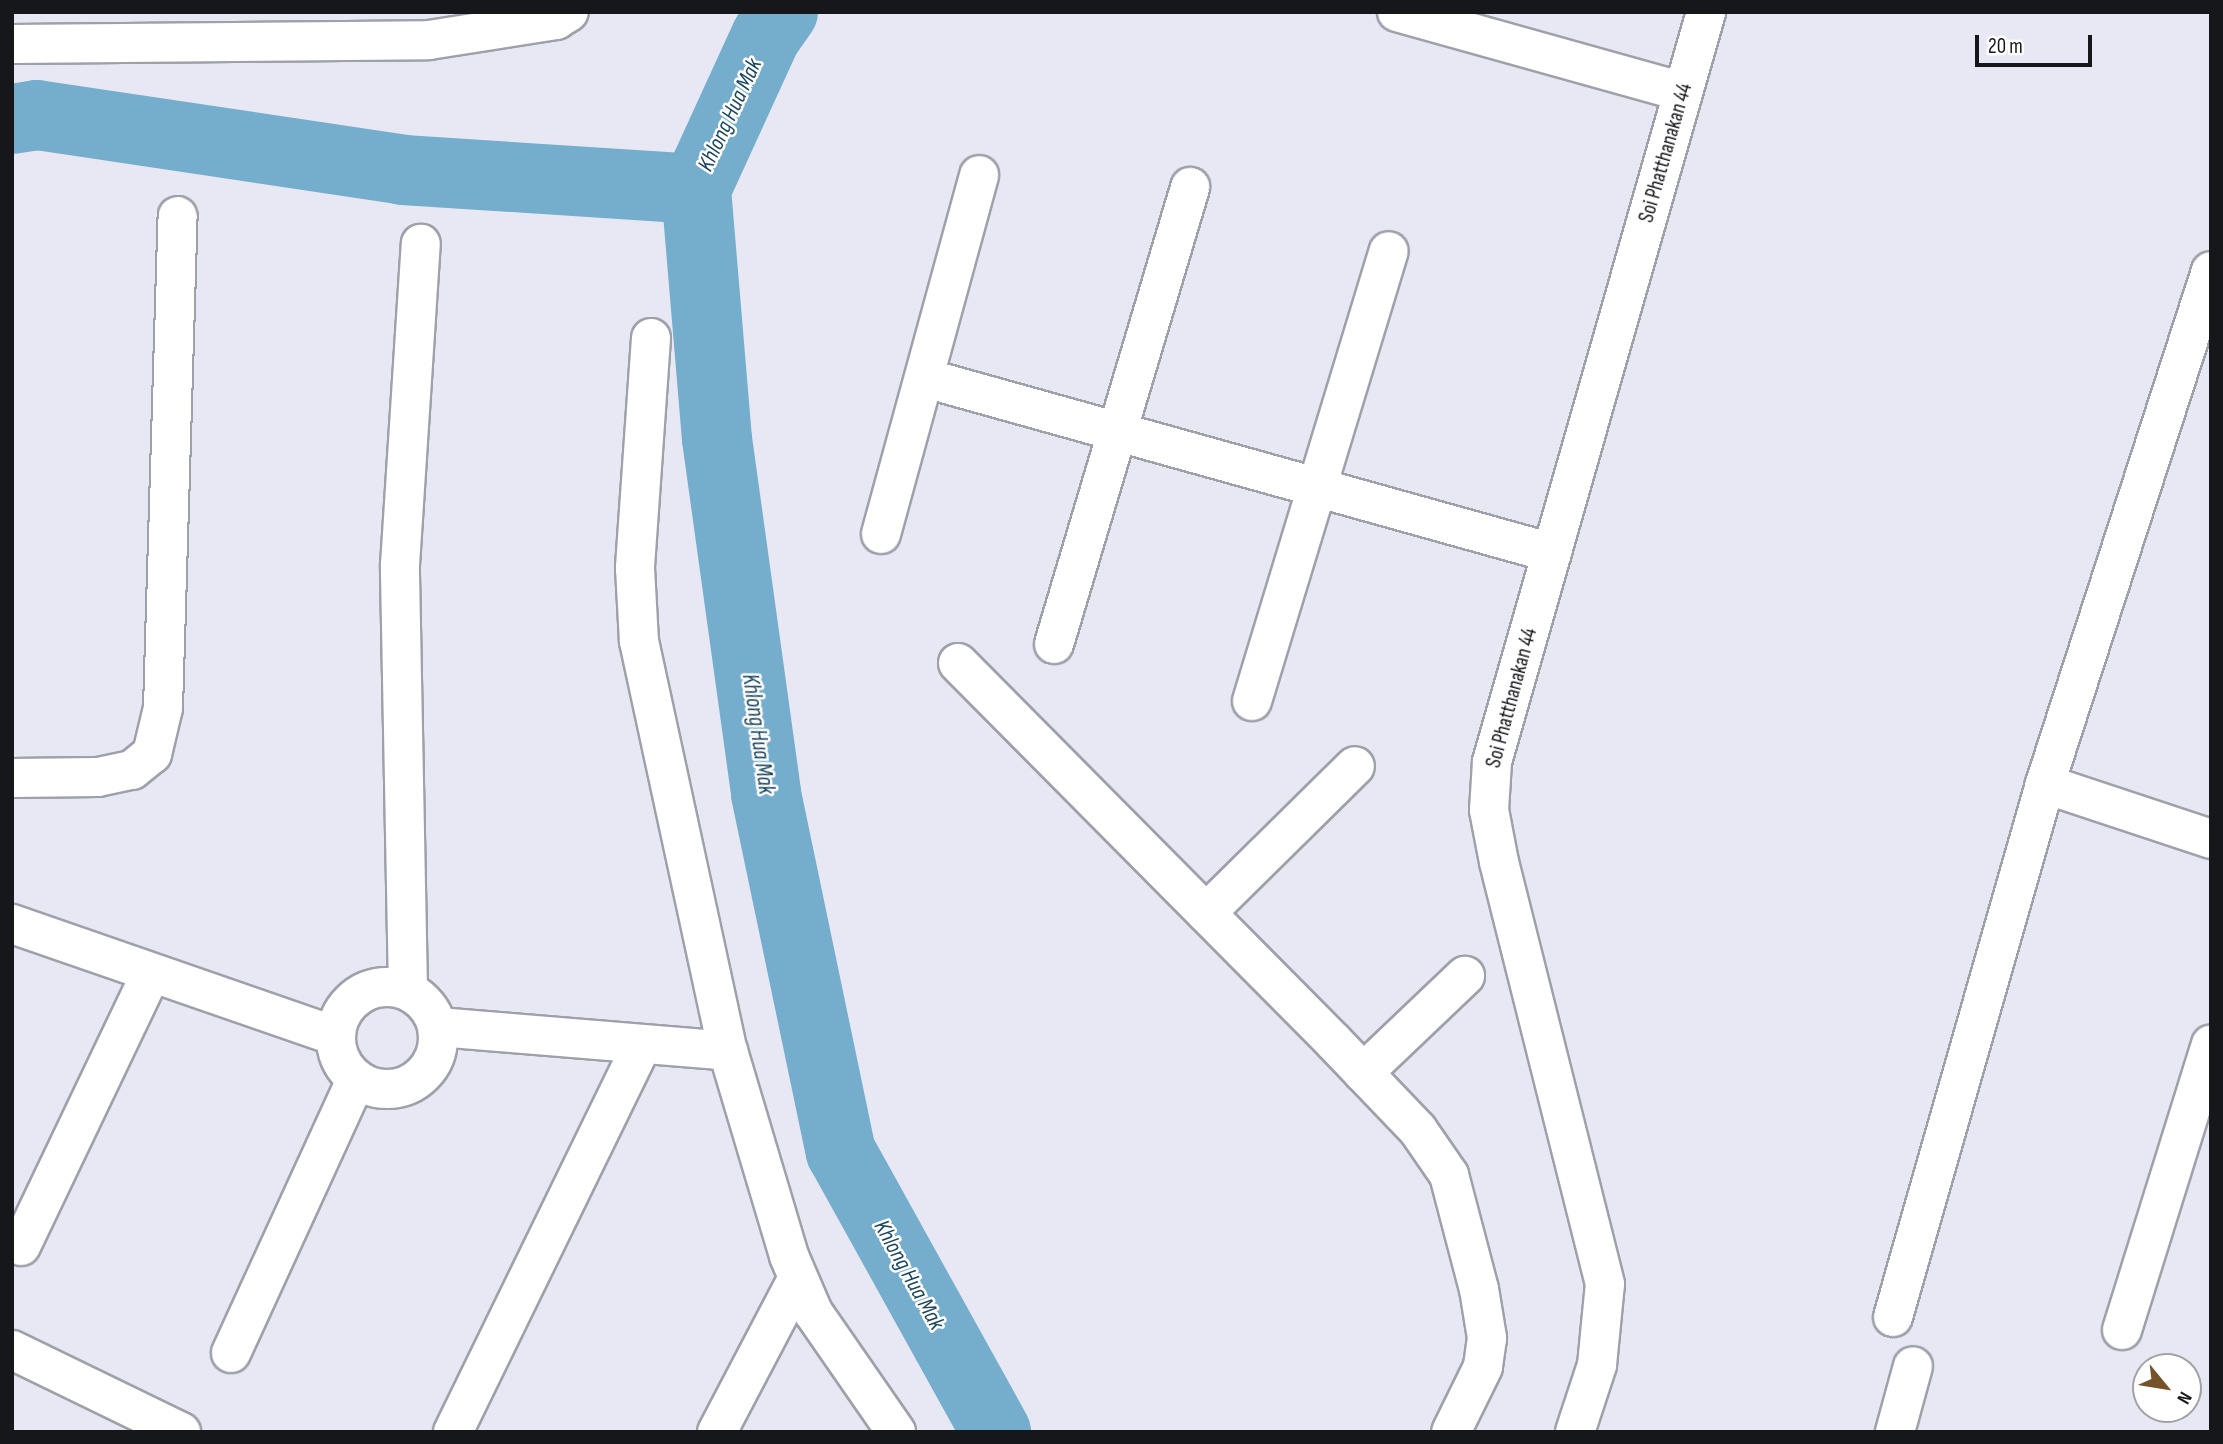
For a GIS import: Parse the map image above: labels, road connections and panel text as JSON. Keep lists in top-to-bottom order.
{
  "streets": {
    "street": ["Soi Phatthanakan 44"]
  },
  "water": ["Khlong Hua Mak"],
  "scale_bar": "20 m",
  "north": "bottom right"
}
